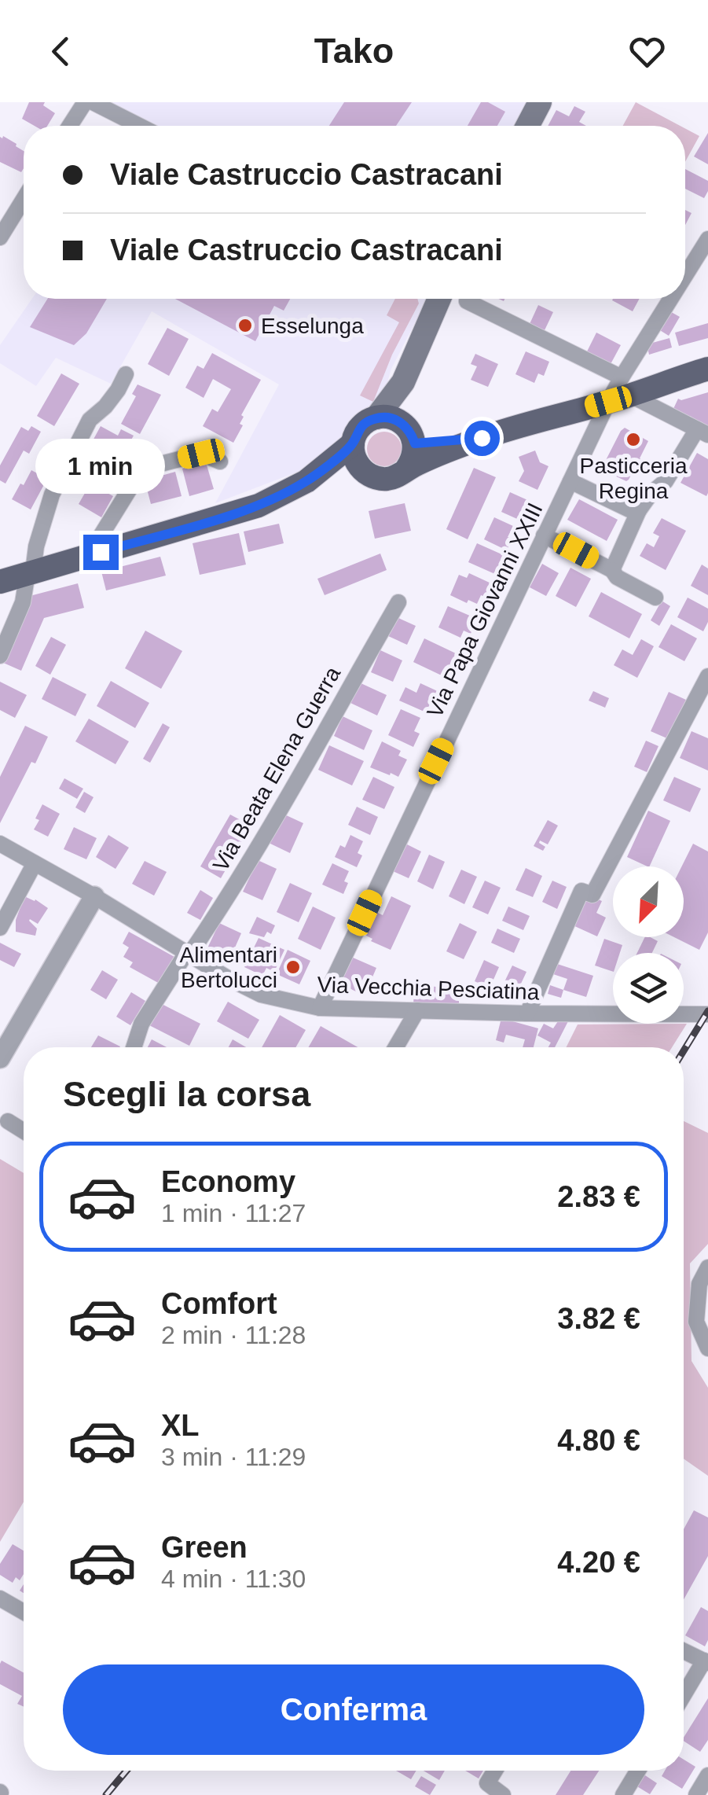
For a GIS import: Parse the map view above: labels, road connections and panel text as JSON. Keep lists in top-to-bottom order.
{
  "streets": {
    "street": ["Via Papa Giovanni XXIII", "Via Beata Elena Guerra", "Via Vecchia Pesciatina"]
  },
  "crossings": [
    ["Via Papa Giovanni XXIII", "Via Vecchia Pesciatina"],
    ["Via Beata Elena Guerra", "Via Vecchia Pesciatina"]
  ],
  "places": ["Esselunga", "Pasticceria Regina", "Alimentari Bertolucci"],
  "north": "bottom left",
  "page": {
    "header": "Tako",
    "banner": ["Viale Castruccio Castracani", "Viale Castruccio Castracani"],
    "bubble": "1 min",
    "heading": "Scegli la corsa",
    "list": [
      {
        "name": "Economy",
        "note": "1 min · 11:27",
        "value": "2.83 €"
      },
      {
        "name": "Comfort",
        "note": "2 min · 11:28",
        "value": "3.82 €"
      },
      {
        "name": "XL",
        "note": "3 min · 11:29",
        "value": "4.80 €"
      },
      {
        "name": "Green",
        "note": "4 min · 11:30",
        "value": "4.20 €"
      }
    ],
    "buttons": "Conferma"
  }
}
